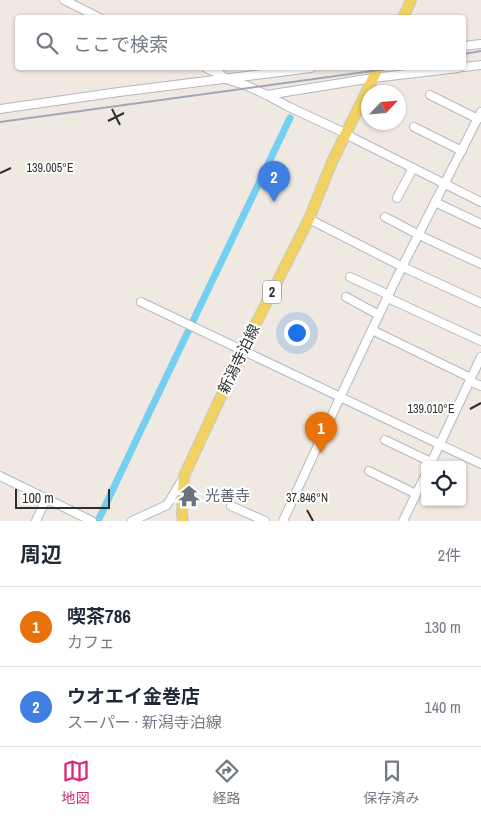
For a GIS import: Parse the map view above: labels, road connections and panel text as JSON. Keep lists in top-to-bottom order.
{
  "streets": {
    "main road": ["2", "新潟寺泊線"]
  },
  "places": {
    "temple": ["光善寺"]
  },
  "scale_bar": "100 m",
  "north": "top right",
  "page": {
    "search": "ここで検索",
    "pins": ["2", "1"],
    "scale": "100 m",
    "heading": ["周辺", "2件"],
    "list": [
      {
        "mark": "1",
        "name": "喫茶786",
        "note": "カフェ",
        "value": "130 m"
      },
      {
        "mark": "2",
        "name": "ウオエイ金巻店",
        "note": "スーパー · 新潟寺泊線",
        "value": "140 m"
      }
    ],
    "nav": ["地図", "経路", "保存済み"]
  },
  "coordinates": ["139.005°E", "139.010°E", "37.846°N"]
}
